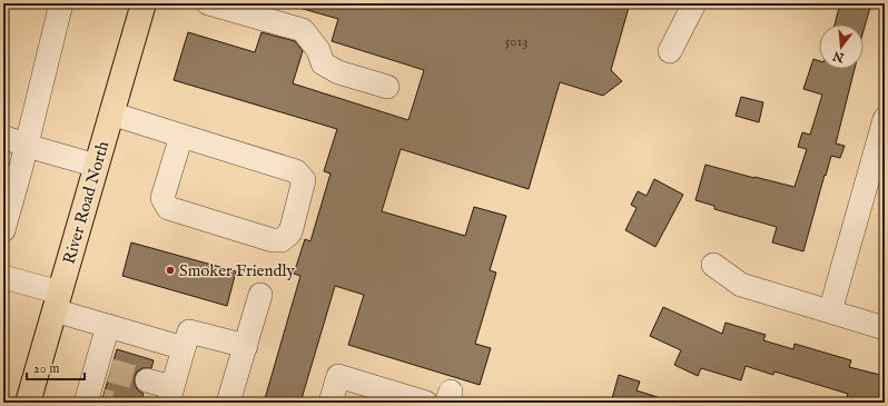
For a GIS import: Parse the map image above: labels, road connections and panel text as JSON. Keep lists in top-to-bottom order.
{
  "streets": {
    "main road": ["River Road North"]
  },
  "places": ["Smoker Friendly"],
  "house_numbers": ["5013"],
  "scale_bar": "20 m",
  "north": "bottom"
}
